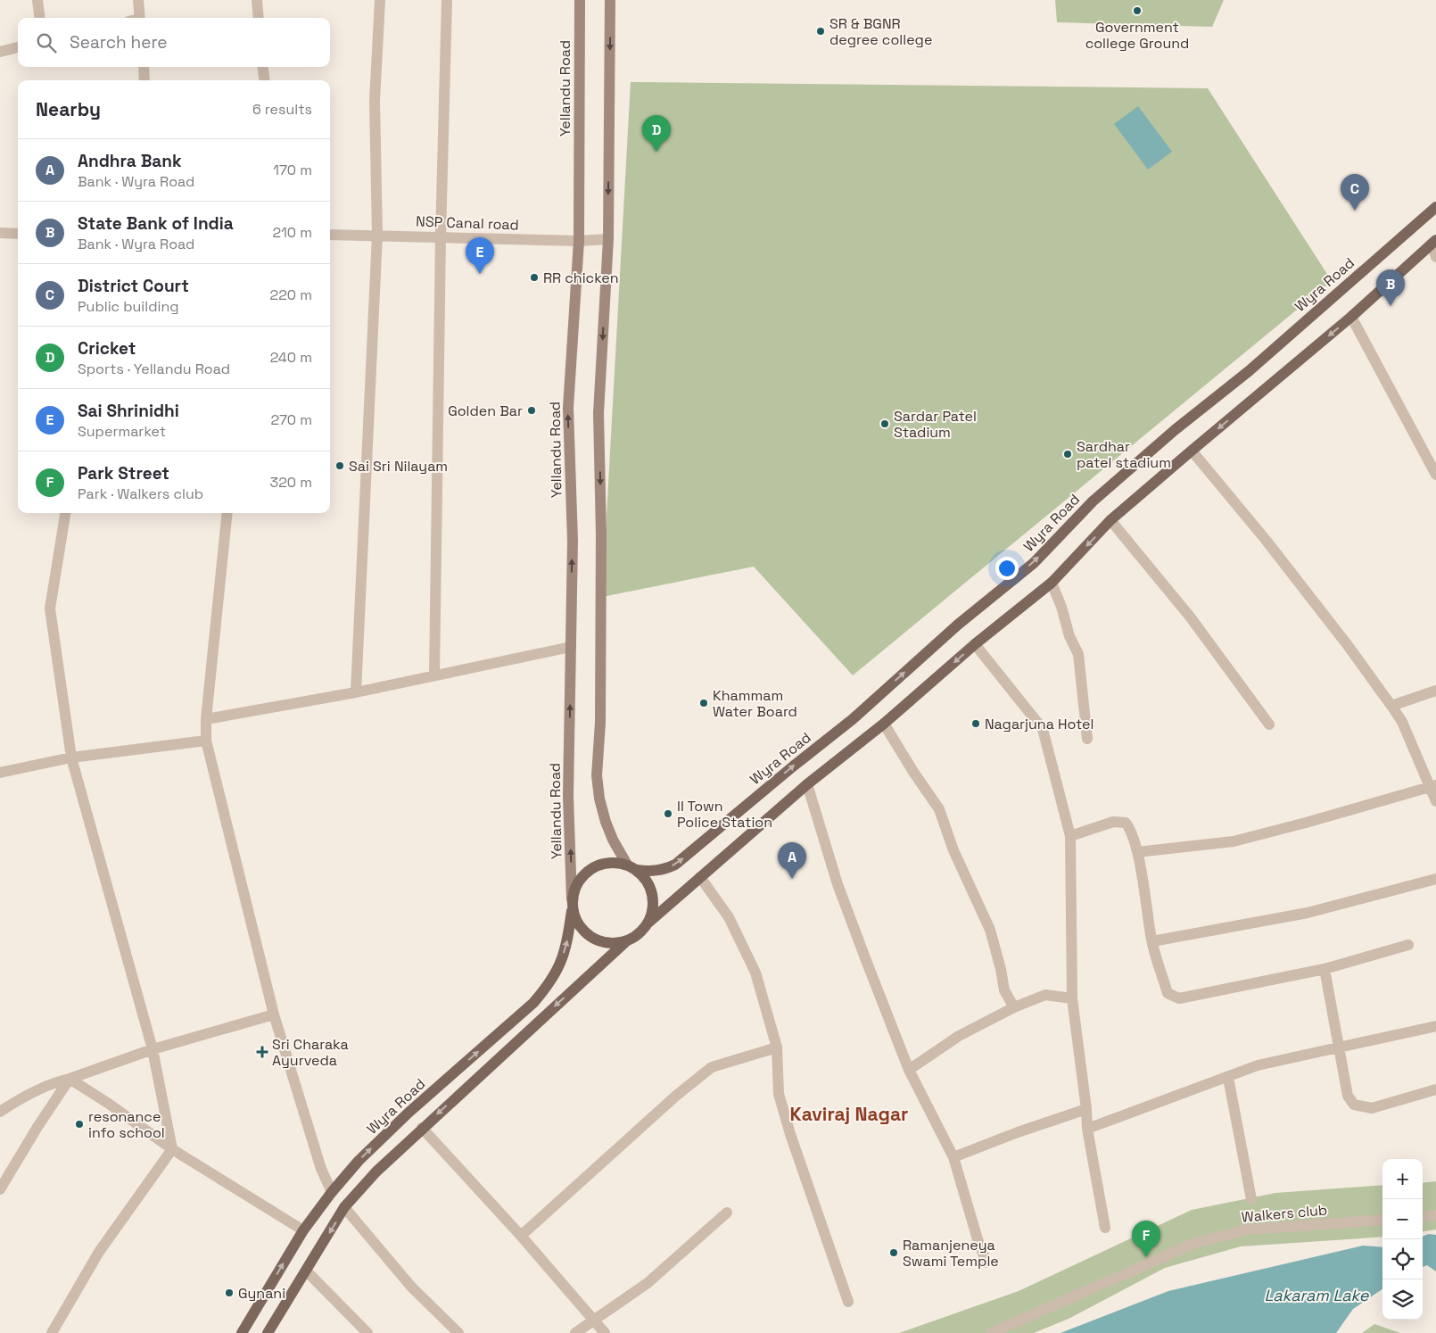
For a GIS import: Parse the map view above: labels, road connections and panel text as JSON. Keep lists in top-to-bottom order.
{
  "streets": {
    "main road": ["Yellandu Road", "Wyra Road"],
    "street": ["NSP Canal road", "Walkers club"]
  },
  "crossings": [
    ["Yellandu Road", "NSP Canal road"],
    ["Yellandu Road", "Wyra Road"]
  ],
  "districts": ["Kaviraj Nagar"],
  "water": ["Lakaram Lake"],
  "places": {
    "other": [
      "Government college Ground",
      "SR & BGNR degree college",
      "RR chicken",
      "Golden Bar",
      "Sardar Patel Stadium",
      "Sardhar patel stadium",
      "Sai Sri Nilayam",
      "Khammam Water Board",
      "Nagarjuna Hotel",
      "II Town Police Station",
      "resonance info school",
      "Ramanjeneya Swami Temple",
      "Gynani"
    ],
    "health": ["Sri Charaka Ayurveda"]
  },
  "page": {
    "search": "Search here",
    "heading": ["Nearby", "6 results"],
    "pins": [
      "D",
      "C",
      "E",
      "B",
      "A",
      "F"
    ],
    "list": [
      {
        "mark": "A",
        "name": "Andhra Bank",
        "note": "Bank · Wyra Road",
        "value": "170 m"
      },
      {
        "mark": "B",
        "name": "State Bank of India",
        "note": "Bank · Wyra Road",
        "value": "210 m"
      },
      {
        "mark": "C",
        "name": "District Court",
        "note": "Public building",
        "value": "220 m"
      },
      {
        "mark": "D",
        "name": "Cricket",
        "note": "Sports · Yellandu Road",
        "value": "240 m"
      },
      {
        "mark": "E",
        "name": "Sai Shrinidhi",
        "note": "Supermarket",
        "value": "270 m"
      },
      {
        "mark": "F",
        "name": "Park Street",
        "note": "Park · Walkers club",
        "value": "320 m"
      }
    ],
    "map_buttons": ["+", "−"]
  }
}
